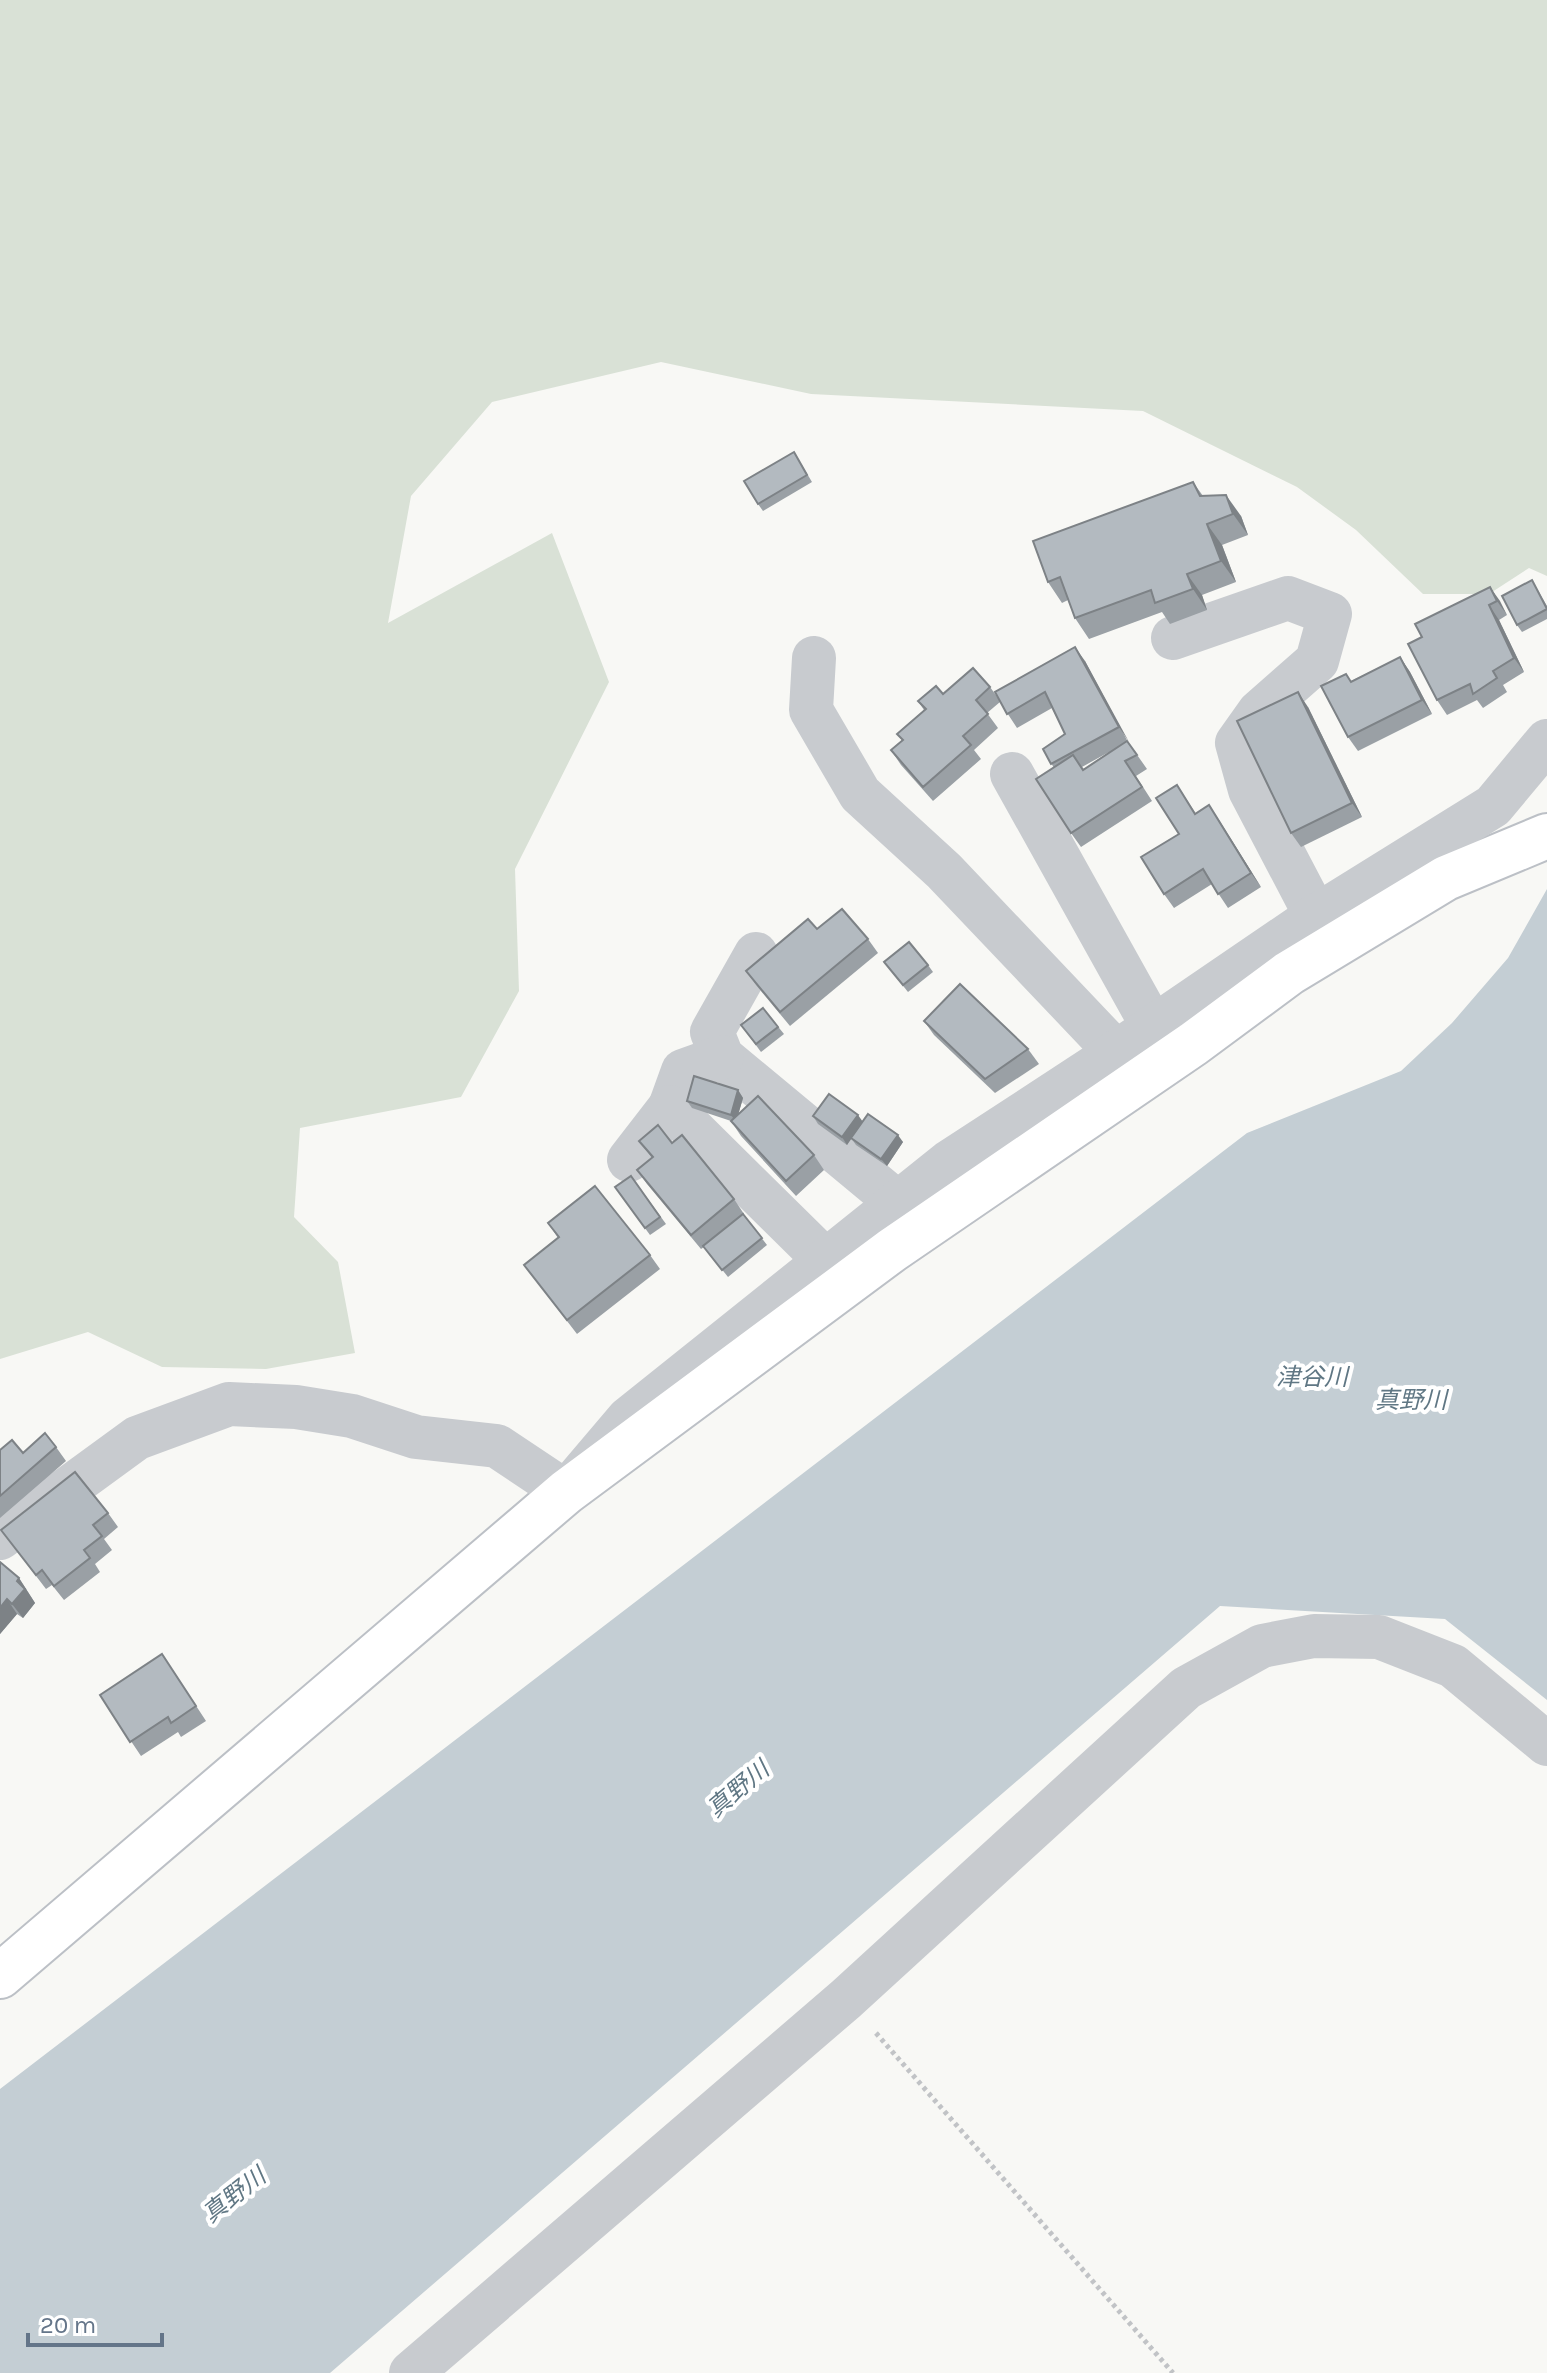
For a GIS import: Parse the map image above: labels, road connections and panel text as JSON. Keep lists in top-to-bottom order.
{
  "water": ["津谷川", "真野川"],
  "scale_bar": "20 m"
}
